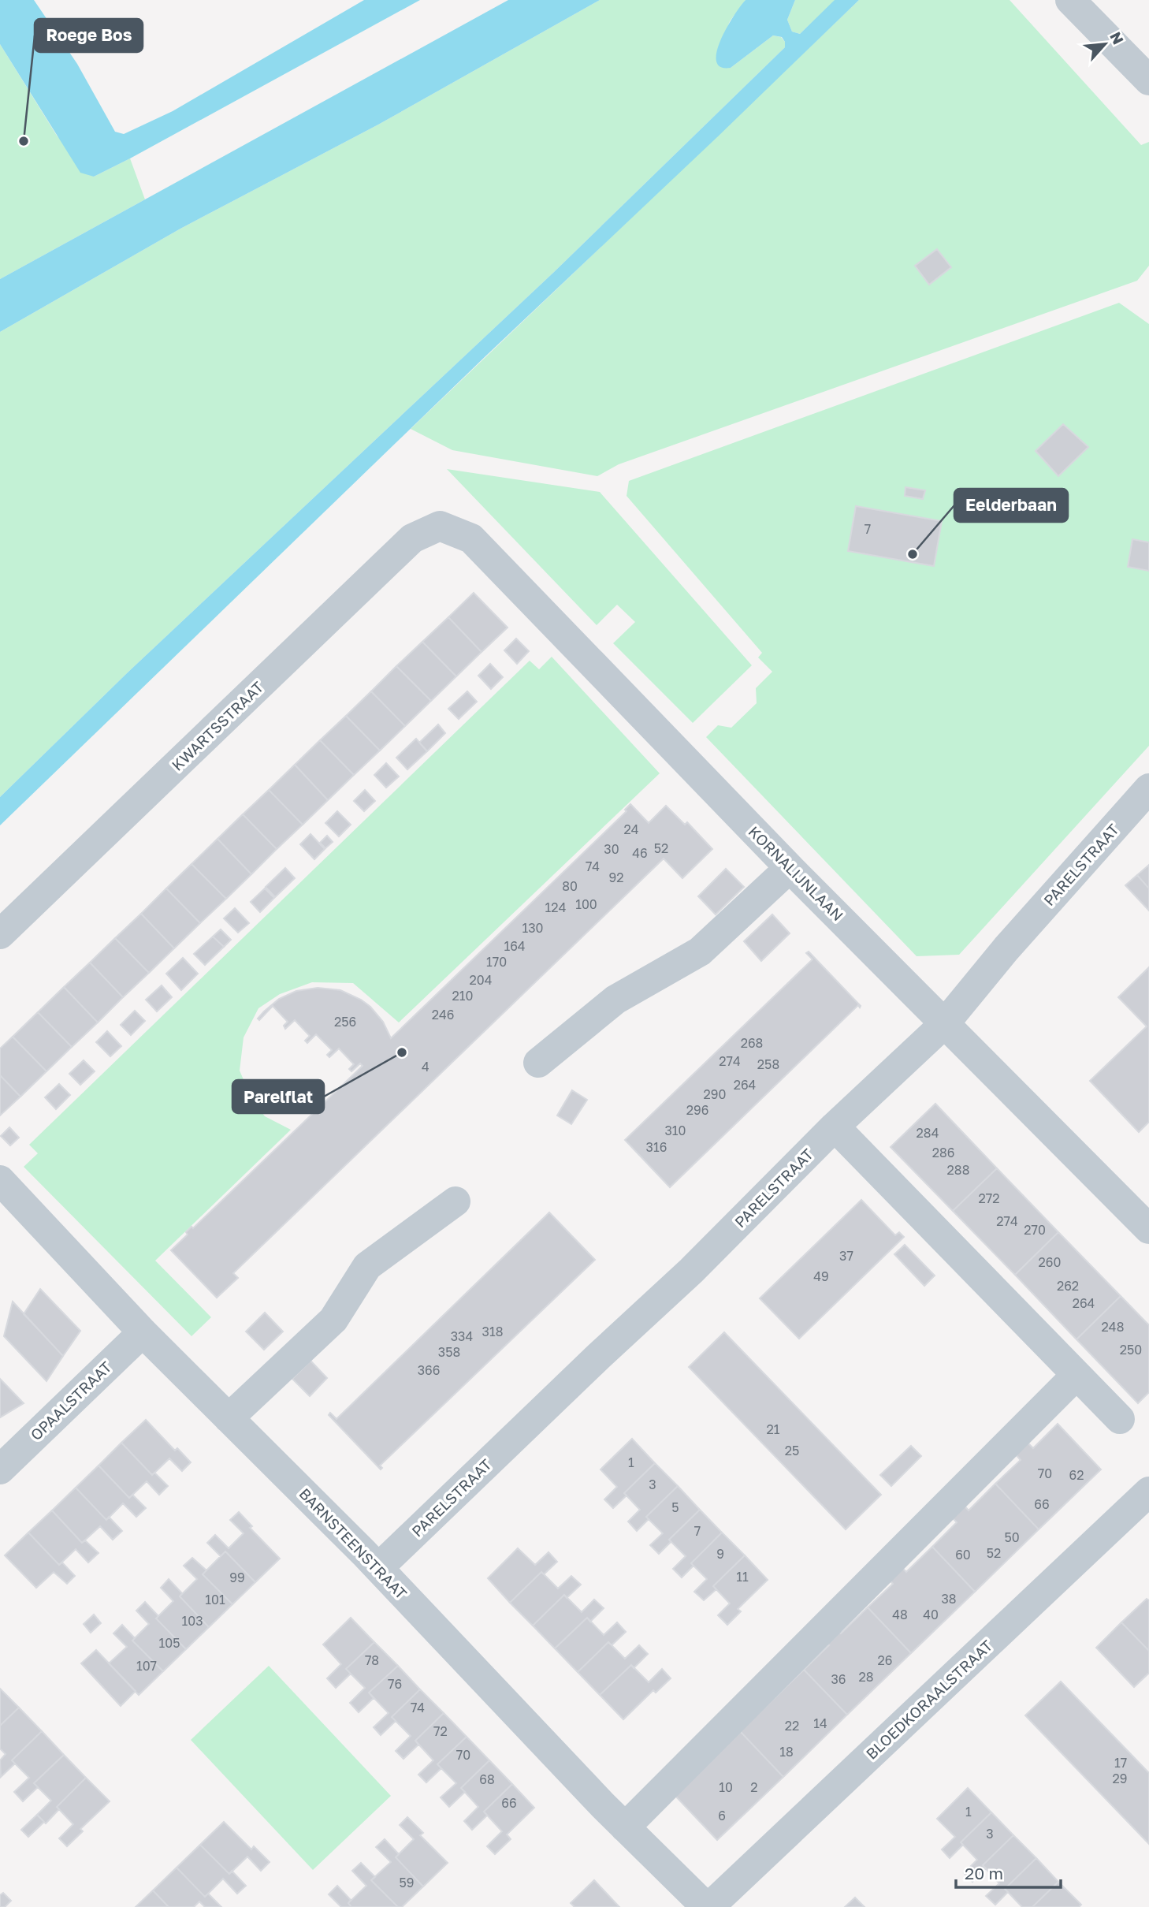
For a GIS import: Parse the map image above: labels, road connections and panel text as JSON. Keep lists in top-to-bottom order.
{
  "streets": {
    "street": [
      "KWARTSSTRAAT",
      "PARELSTRAAT",
      "KORNALIJNLAAN",
      "OPAALSTRAAT",
      "BARNSTEENSTRAAT",
      "BLOEDKORAALSTRAAT"
    ]
  },
  "crossings": [
    ["KWARTSSTRAAT", "KORNALIJNLAAN"],
    ["PARELSTRAAT", "KORNALIJNLAAN"],
    ["PARELSTRAAT", "BARNSTEENSTRAAT"],
    ["OPAALSTRAAT", "BARNSTEENSTRAAT"],
    ["BARNSTEENSTRAAT", "BLOEDKORAALSTRAAT"]
  ],
  "places": ["Roege Bos", "Eelderbaan", "Parelflat"],
  "house_numbers": [
    "7",
    "24",
    "52",
    "30",
    "46",
    "74",
    "92",
    "80",
    "100",
    "124",
    "130",
    "164",
    "170",
    "204",
    "210",
    "246",
    "256",
    "268",
    "274",
    "258",
    "4",
    "264",
    "290",
    "296",
    "310",
    "284",
    "316",
    "286",
    "288",
    "272",
    "274",
    "270",
    "37",
    "260",
    "49",
    "262",
    "264",
    "248",
    "318",
    "334",
    "250",
    "358",
    "366",
    "21",
    "25",
    "1",
    "70",
    "62",
    "3",
    "66",
    "5",
    "7",
    "50",
    "52",
    "9",
    "60",
    "11",
    "99",
    "38",
    "101",
    "48",
    "40",
    "103",
    "105",
    "78",
    "26",
    "107",
    "28",
    "36",
    "76",
    "74",
    "14",
    "22",
    "72",
    "18",
    "70",
    "17",
    "29",
    "68",
    "10",
    "2",
    "66",
    "1",
    "6",
    "3",
    "59"
  ],
  "scale_bar": "20 m",
  "north": "top right"
}
